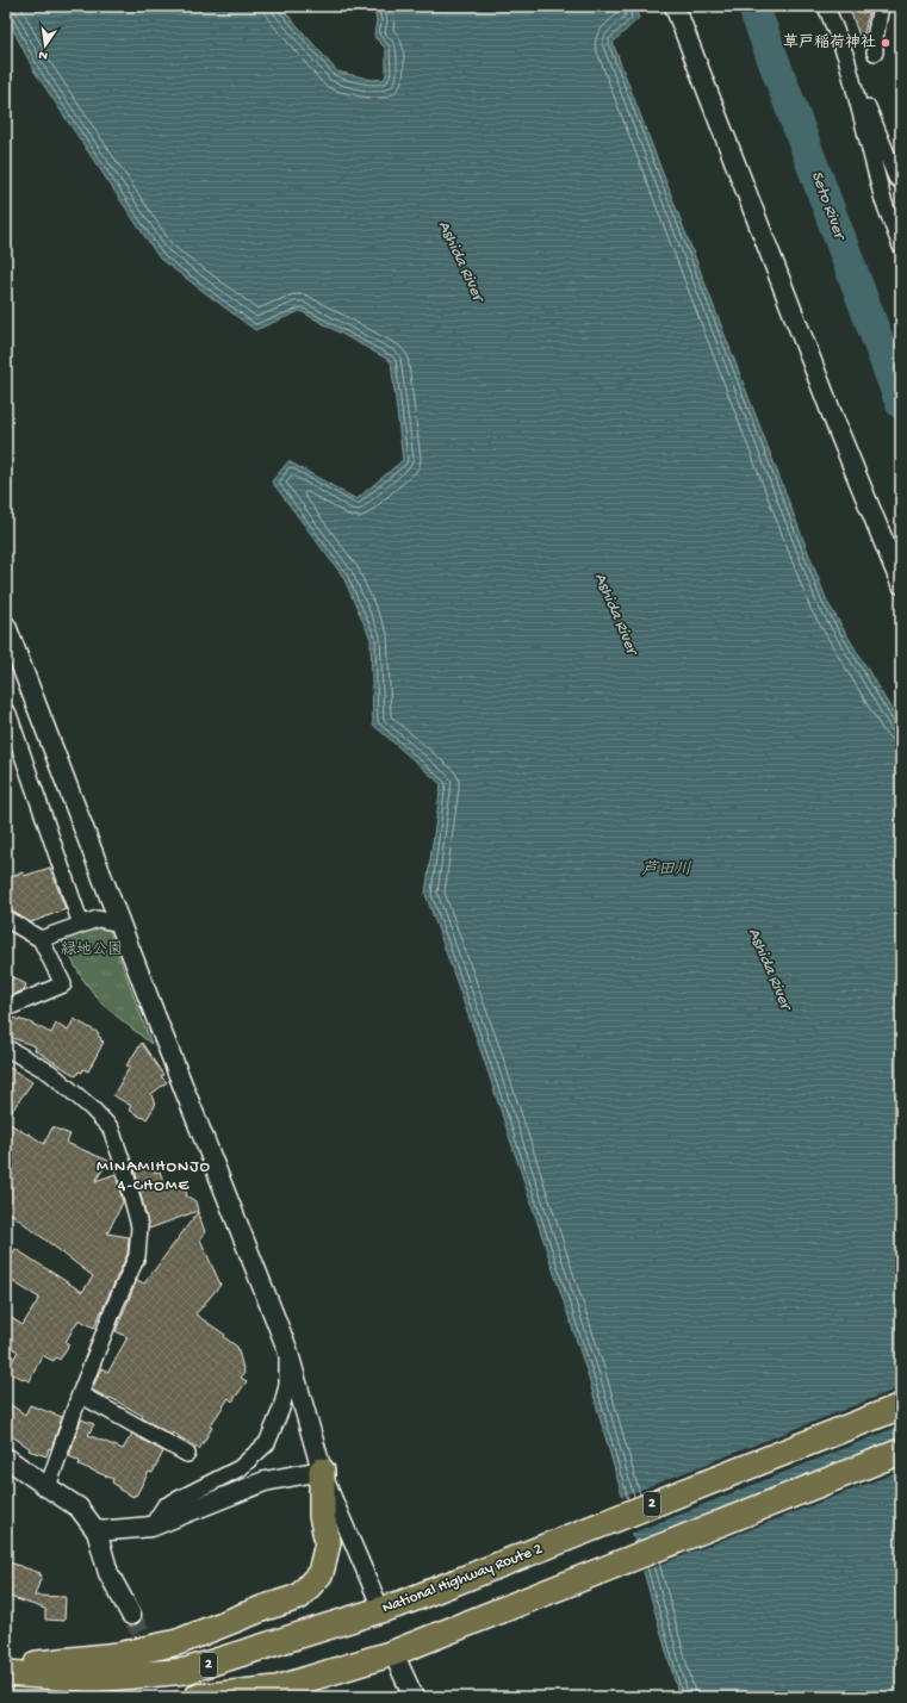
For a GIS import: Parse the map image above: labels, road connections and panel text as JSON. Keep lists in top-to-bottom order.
{
  "streets": {
    "highway": ["2", "National Highway Route 2"]
  },
  "districts": ["MINAMIHONJO 4-CHOME"],
  "water": ["Seto River", "Ashida River", "芦田川"],
  "parks": ["緑地公園"],
  "places": ["草戸稲荷神社"],
  "north": "bottom"
}
